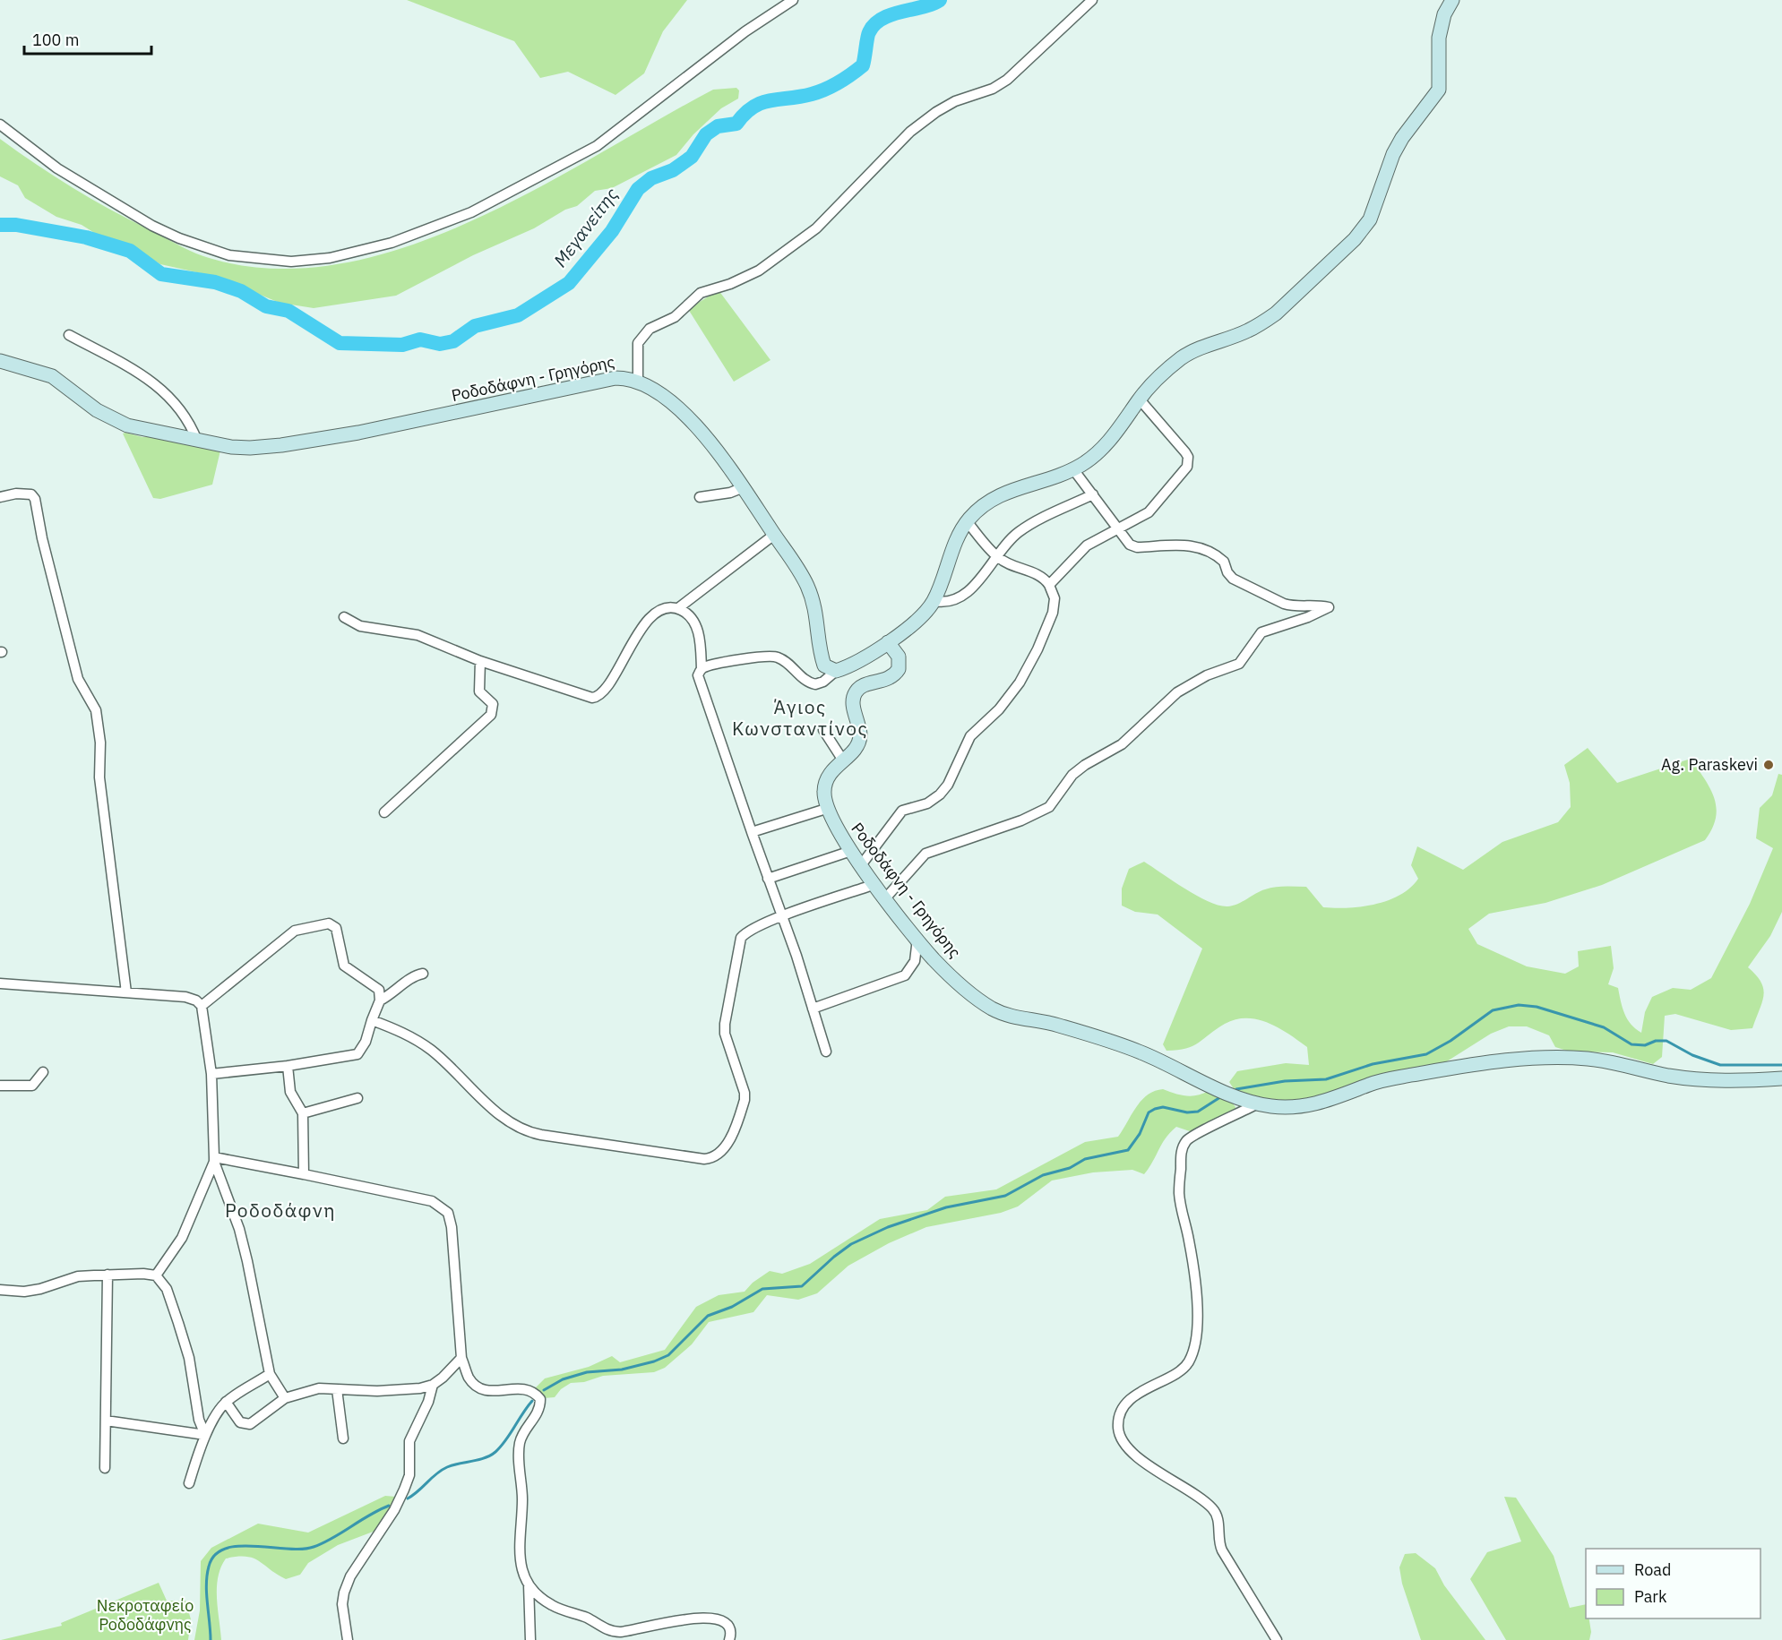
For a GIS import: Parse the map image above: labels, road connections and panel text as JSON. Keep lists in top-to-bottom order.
{
  "streets": {
    "main road": ["Ροδοδάφνη - Γρηγόρης"]
  },
  "districts": ["Άγιος Κωνσταντίνος", "Ροδοδάφνη"],
  "water": ["Μεγανείτης"],
  "parks": ["Νεκροταφείο Ροδοδάφνης"],
  "places": ["Ag. Paraskevi"],
  "legend": ["Road", "Park"],
  "scale_bar": "100 m"
}
